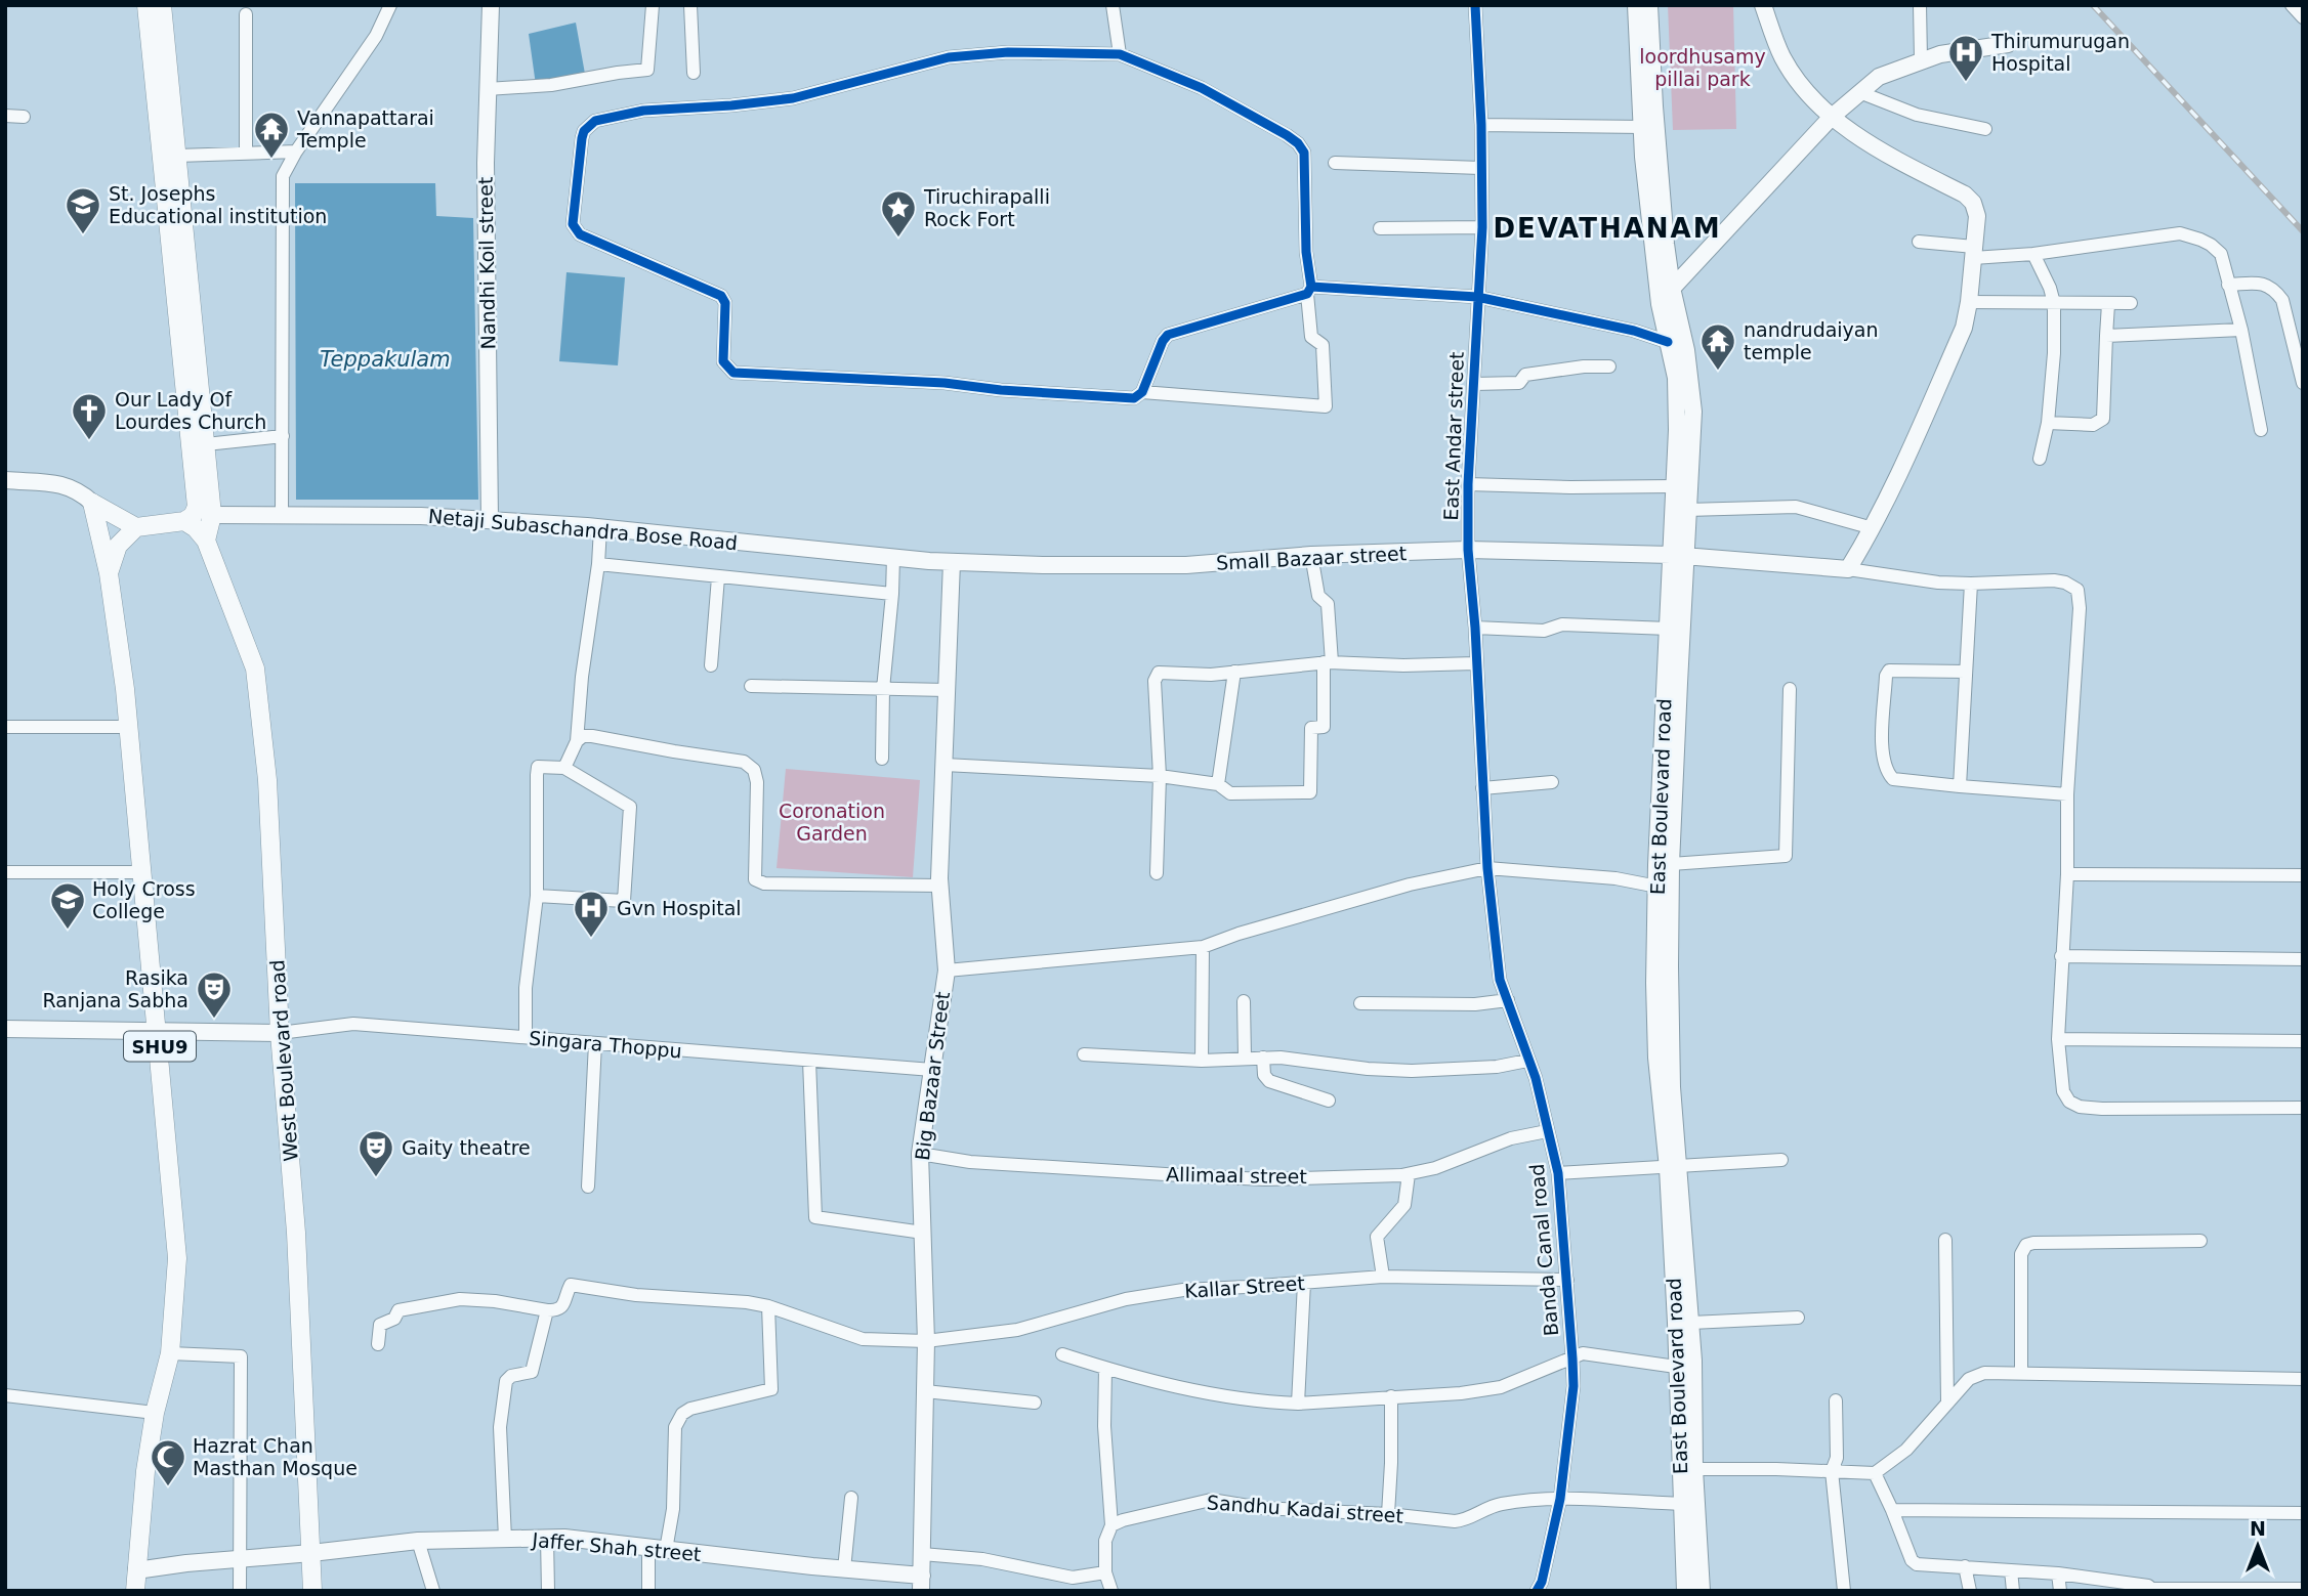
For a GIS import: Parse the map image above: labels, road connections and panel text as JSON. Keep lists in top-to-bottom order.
{
  "streets": {
    "main road": [
      "Nandhi Koil street",
      "Netaji Subaschandra Bose Road",
      "Small Bazaar street",
      "East Boulevard road",
      "SHU9",
      "West Boulevard road",
      "Big Bazaar Street",
      "Jaffer Shah street"
    ],
    "street": [
      "East Andar street",
      "Singara Thoppu",
      "Allimaal street",
      "Banda Canal road",
      "Kallar Street",
      "Sandhu Kadai street"
    ]
  },
  "crossings": [
    ["Nandhi Koil street", "Netaji Subaschandra Bose Road"],
    ["East Andar street", "Small Bazaar street"],
    ["East Andar street", "Banda Canal road"],
    ["Netaji Subaschandra Bose Road", "Small Bazaar street"],
    ["Netaji Subaschandra Bose Road", "Big Bazaar Street"],
    ["Small Bazaar street", "East Boulevard road"],
    ["Small Bazaar street", "Big Bazaar Street"],
    ["East Boulevard road", "Sandhu Kadai street"],
    ["Singara Thoppu", "West Boulevard road"],
    ["Singara Thoppu", "Big Bazaar Street"],
    ["SHU9", "Jaffer Shah street"],
    ["West Boulevard road", "Jaffer Shah street"],
    ["Big Bazaar Street", "Allimaal street"],
    ["Big Bazaar Street", "Kallar Street"],
    ["Big Bazaar Street", "Jaffer Shah street"],
    ["Allimaal street", "Banda Canal road"],
    ["Banda Canal road", "Kallar Street"],
    ["Banda Canal road", "Sandhu Kadai street"]
  ],
  "districts": ["DEVATHANAM"],
  "water": ["Teppakulam"],
  "parks": ["loordhusamy pillai park", "Coronation Garden"],
  "places": {
    "hospital": ["Thirumurugan Hospital", "Gvn Hospital"],
    "temple": ["Vannapattarai Temple", "nandrudaiyan temple"],
    "school or university": ["St. Josephs Educational institution", "Holy Cross College"],
    "place": ["Tiruchirapalli Rock Fort"],
    "church": ["Our Lady Of Lourdes Church"],
    "theatre": ["Rasika Ranjana Sabha", "Gaity theatre"],
    "mosque": ["Hazrat Chan Masthan Mosque"]
  },
  "north": "top"
}
